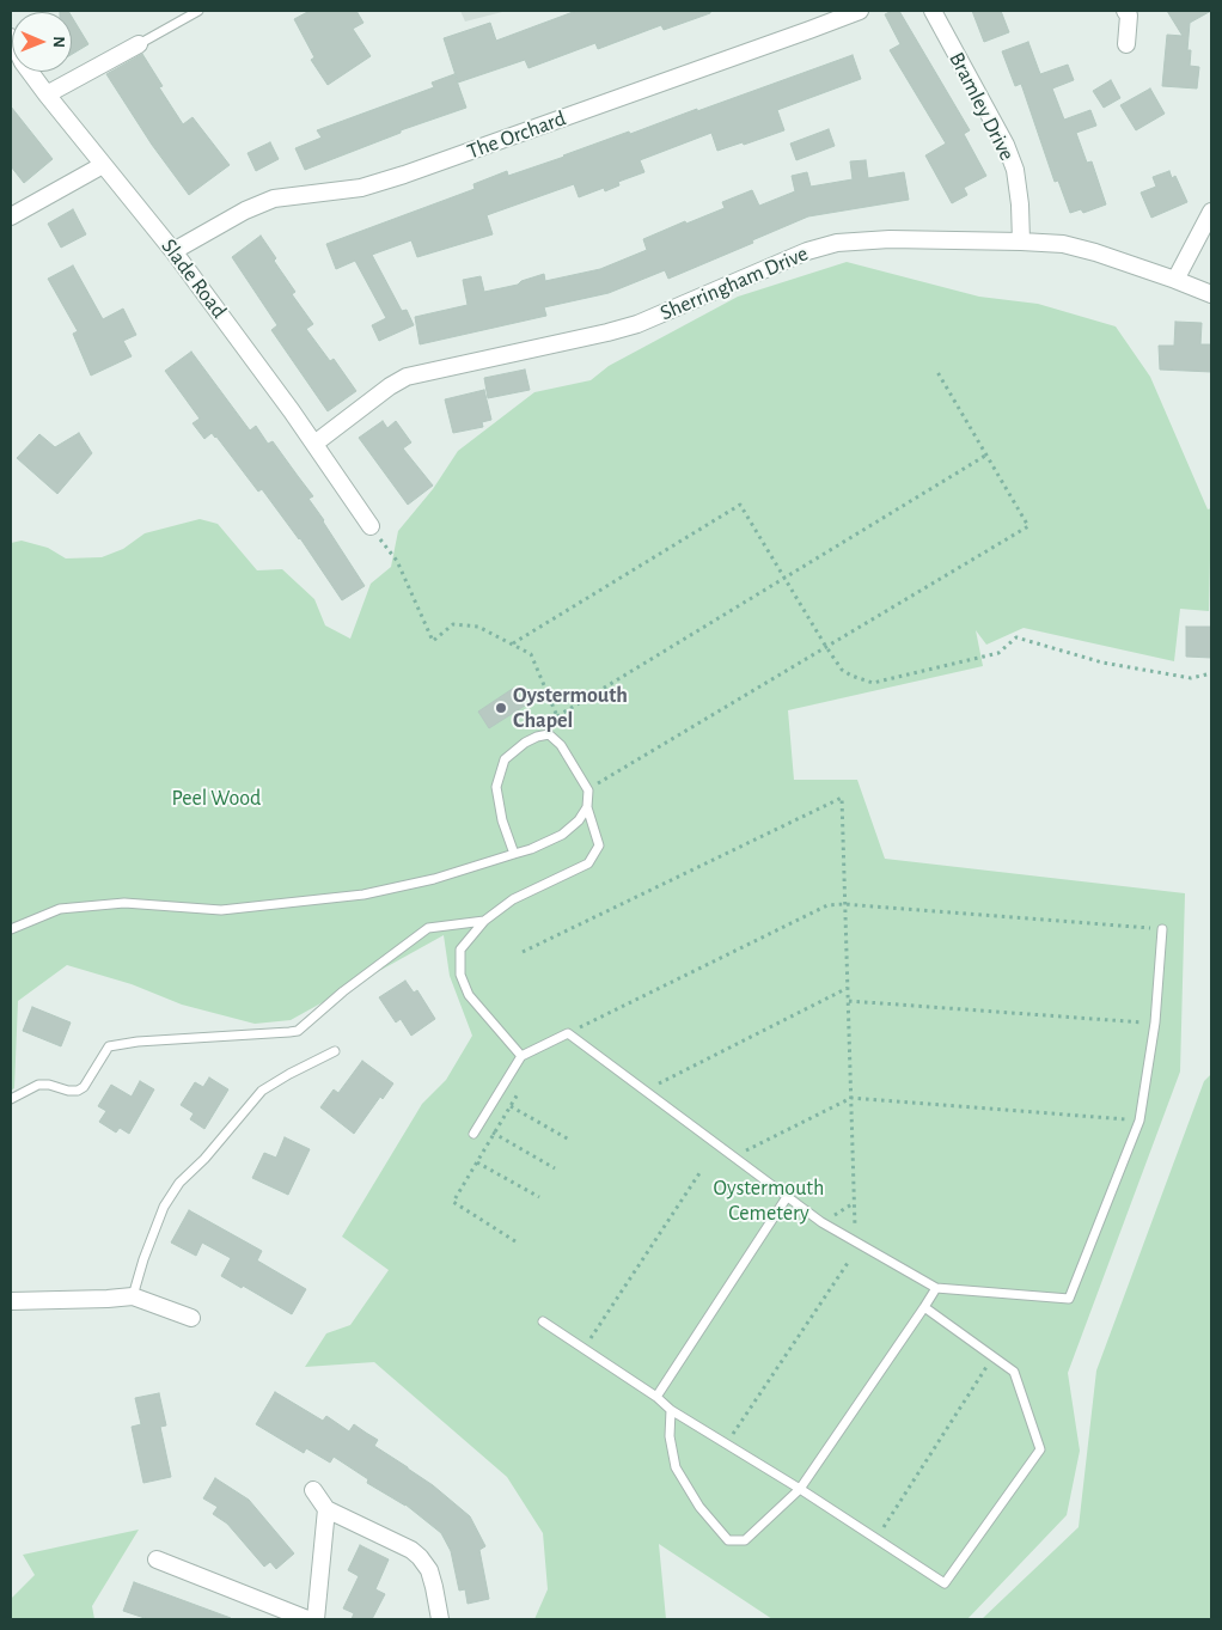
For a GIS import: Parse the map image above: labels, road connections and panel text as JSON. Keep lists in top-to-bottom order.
{
  "streets": {
    "street": [
      "Bramley Drive",
      "The Orchard",
      "Slade Road",
      "Sherringham Drive"
    ]
  },
  "crossings": [
    ["Bramley Drive", "Sherringham Drive"],
    ["The Orchard", "Slade Road"],
    ["Slade Road", "Sherringham Drive"]
  ],
  "parks": ["Peel Wood", "Oystermouth Cemetery"],
  "places": ["Oystermouth Chapel"],
  "north": "right"
}
